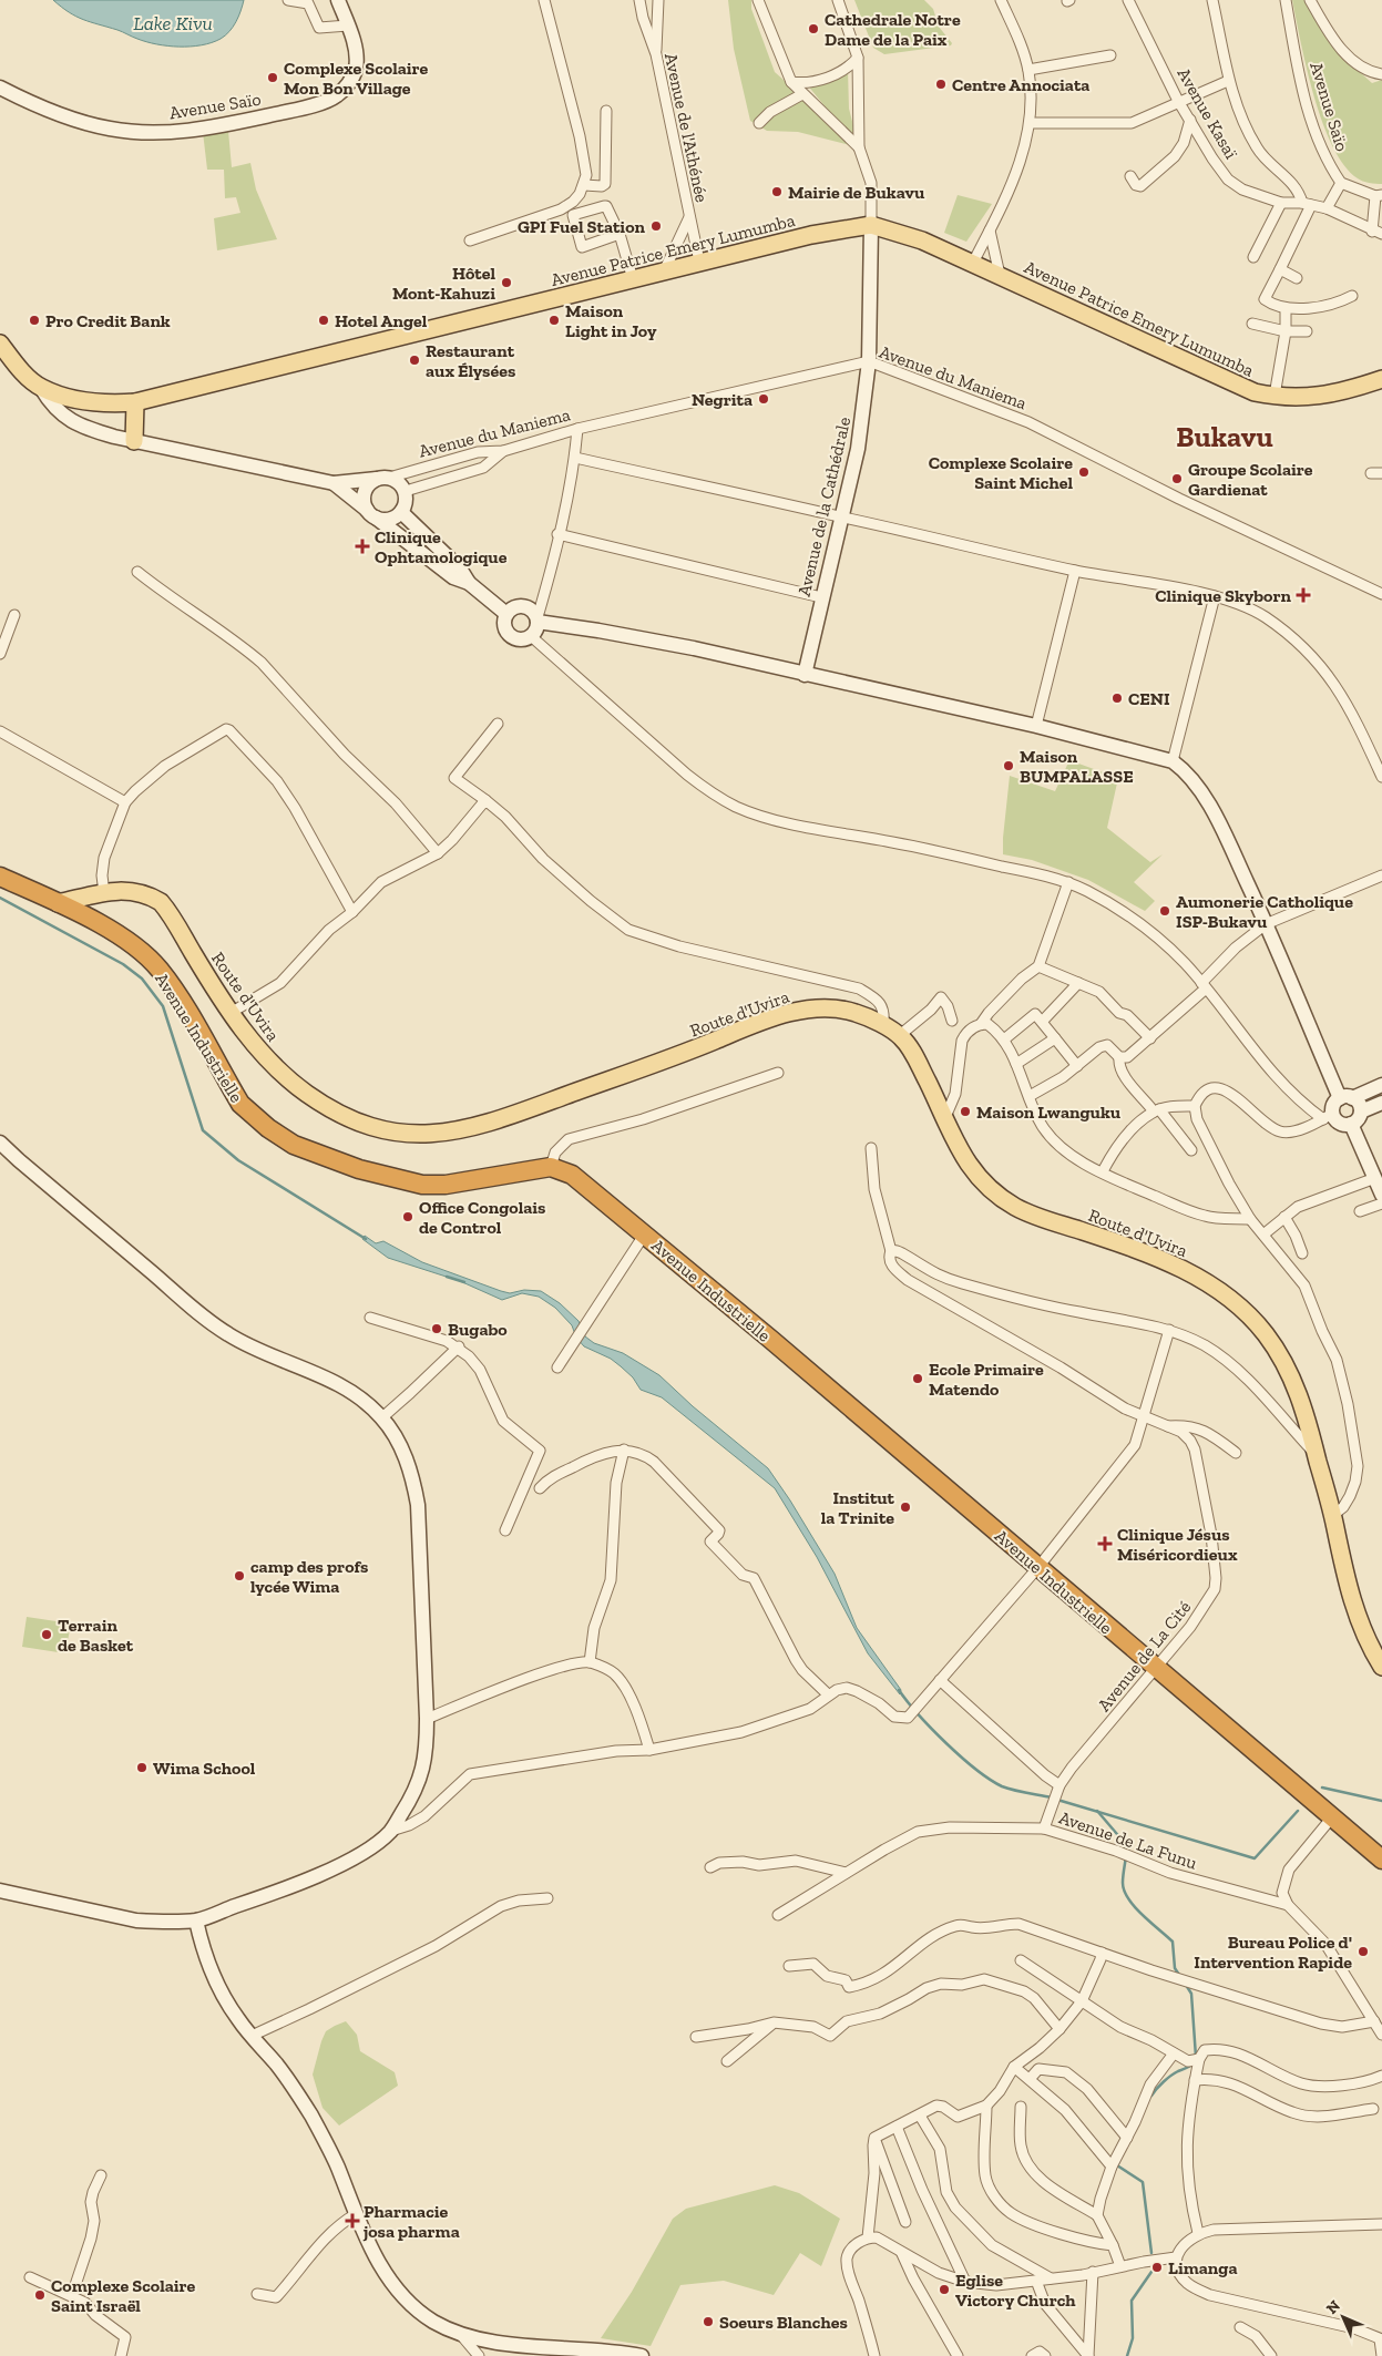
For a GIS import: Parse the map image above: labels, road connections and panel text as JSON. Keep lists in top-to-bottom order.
{
  "streets": {
    "highway": ["Avenue Industrielle"],
    "main road": ["Avenue Patrice Emery Lumumba", "Route d'Uvira"],
    "street": [
      "Avenue Saïo",
      "Avenue Kasaï",
      "Avenue de l'Athénée",
      "Avenue du Maniema",
      "Avenue de la Cathédrale",
      "Avenue de La Cité",
      "Avenue de La Funu"
    ]
  },
  "crossings": [
    ["Avenue de l'Athénée", "Avenue Patrice Emery Lumumba"],
    ["Avenue Patrice Emery Lumumba", "Avenue de la Cathédrale"],
    ["Avenue du Maniema", "Avenue de la Cathédrale"],
    ["Route d'Uvira", "Avenue Industrielle"],
    ["Avenue Industrielle", "Avenue de La Cité"],
    ["Avenue de La Cité", "Avenue de La Funu"]
  ],
  "districts": ["Bukavu"],
  "water": ["Lake Kivu"],
  "places": {
    "other": [
      "Cathedrale Notre Dame de la Paix",
      "Complexe Scolaire Mon Bon Village",
      "Centre Annociata",
      "Mairie de Bukavu",
      "GPI Fuel Station",
      "Hôtel Mont-Kahuzi",
      "Pro Credit Bank",
      "Hotel Angel",
      "Maison Light in Joy",
      "Restaurant aux Élysées",
      "Negrita",
      "Complexe Scolaire Saint Michel",
      "Groupe Scolaire Gardienat",
      "CENI",
      "Maison BUMPALASSE",
      "Aumonerie Catholique ISP-Bukavu",
      "Maison Lwanguku",
      "Office Congolais de Control",
      "Bugabo",
      "Ecole Primaire Matendo",
      "Institut la Trinite",
      "camp des profs lycée Wima",
      "Terrain de Basket",
      "Wima School",
      "Bureau Police d' Intervention Rapide",
      "Limanga",
      "Eglise Victory Church",
      "Complexe Scolaire Saint Israël",
      "Soeurs Blanches"
    ],
    "health": [
      "Clinique Ophtamologique",
      "Clinique Skyborn",
      "Clinique Jésus Miséricordieux",
      "Pharmacie josa pharma"
    ]
  },
  "north": "top left"
}
